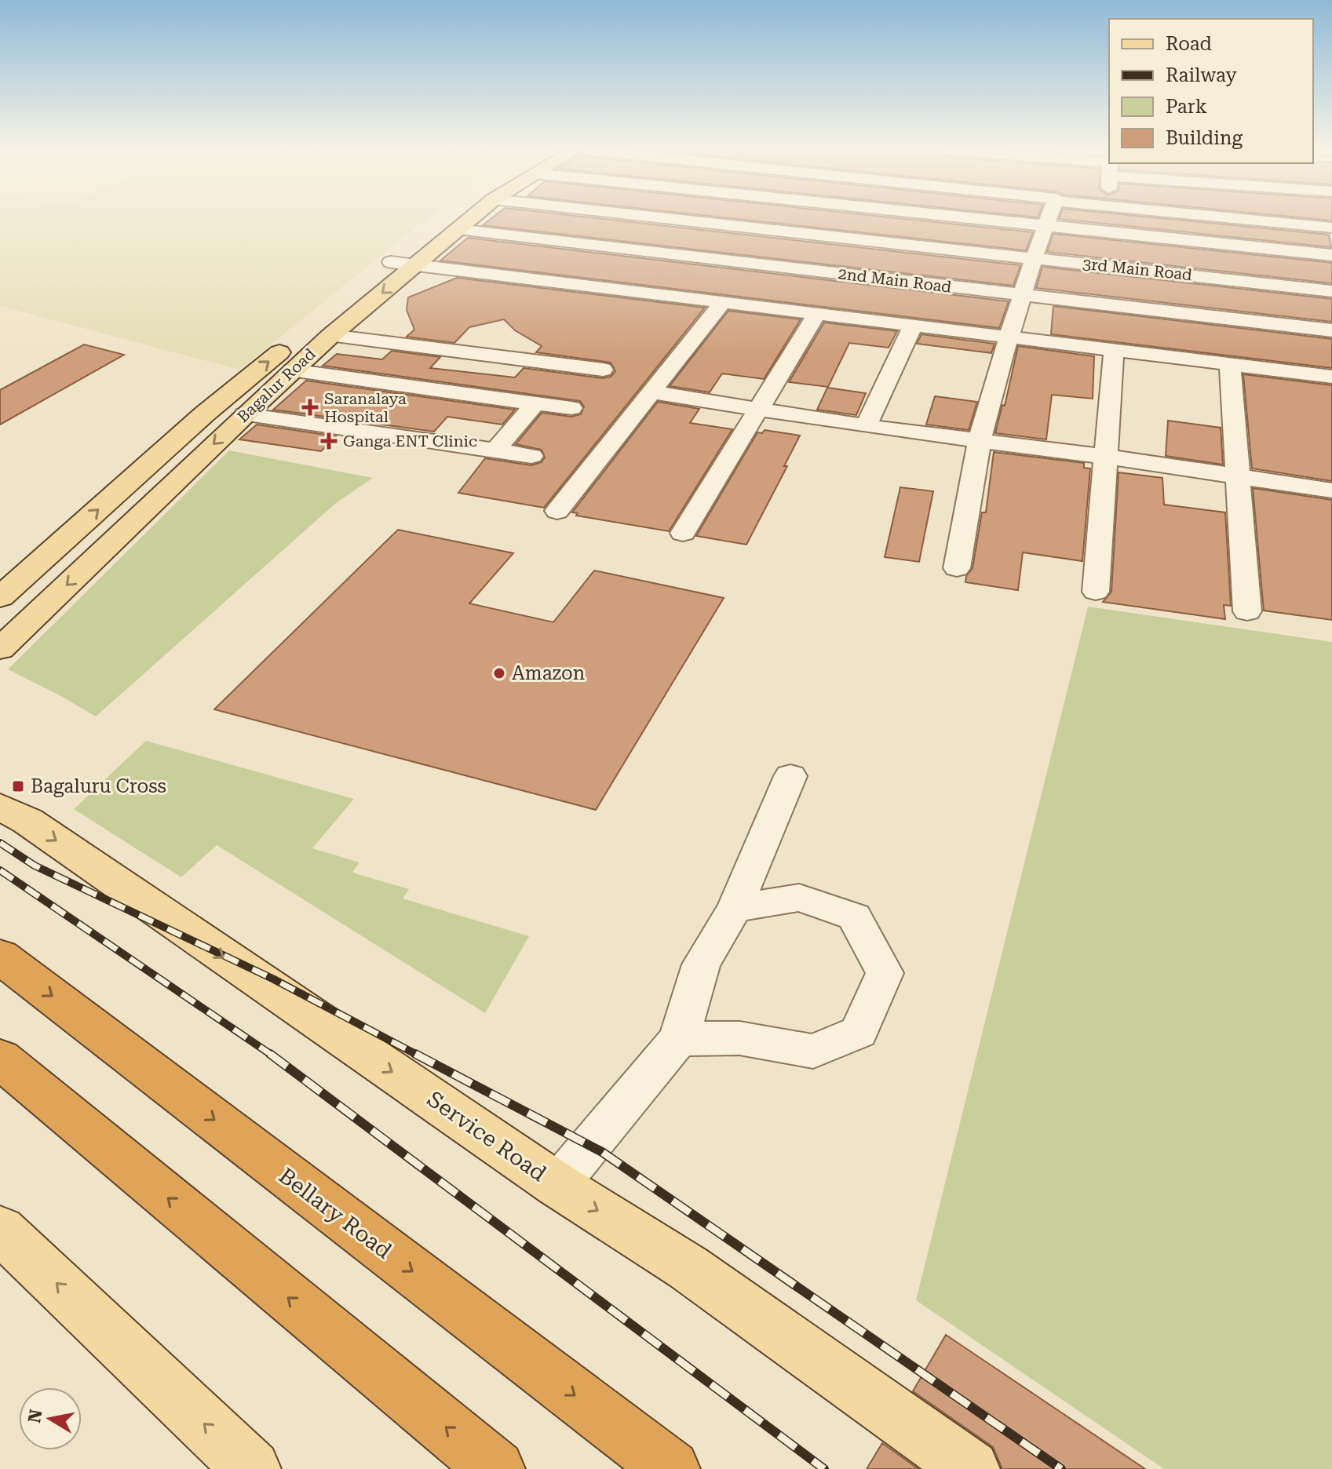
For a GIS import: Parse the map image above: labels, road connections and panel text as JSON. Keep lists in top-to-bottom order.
{
  "streets": {
    "highway": ["Bellary Road"],
    "main road": ["Bagalur Road", "Service Road"],
    "street": ["3rd Main Road", "2nd Main Road"]
  },
  "crossings": [
    ["2nd Main Road", "Bagalur Road"]
  ],
  "one_way": ["Service Road"],
  "places": {
    "health": ["Saranalaya Hospital", "Ganga ENT Clinic"],
    "other": ["Amazon"],
    "transit": ["Bagaluru Cross"]
  },
  "legend": [
    "Road",
    "Railway",
    "Park",
    "Building"
  ],
  "north": "left"
}
